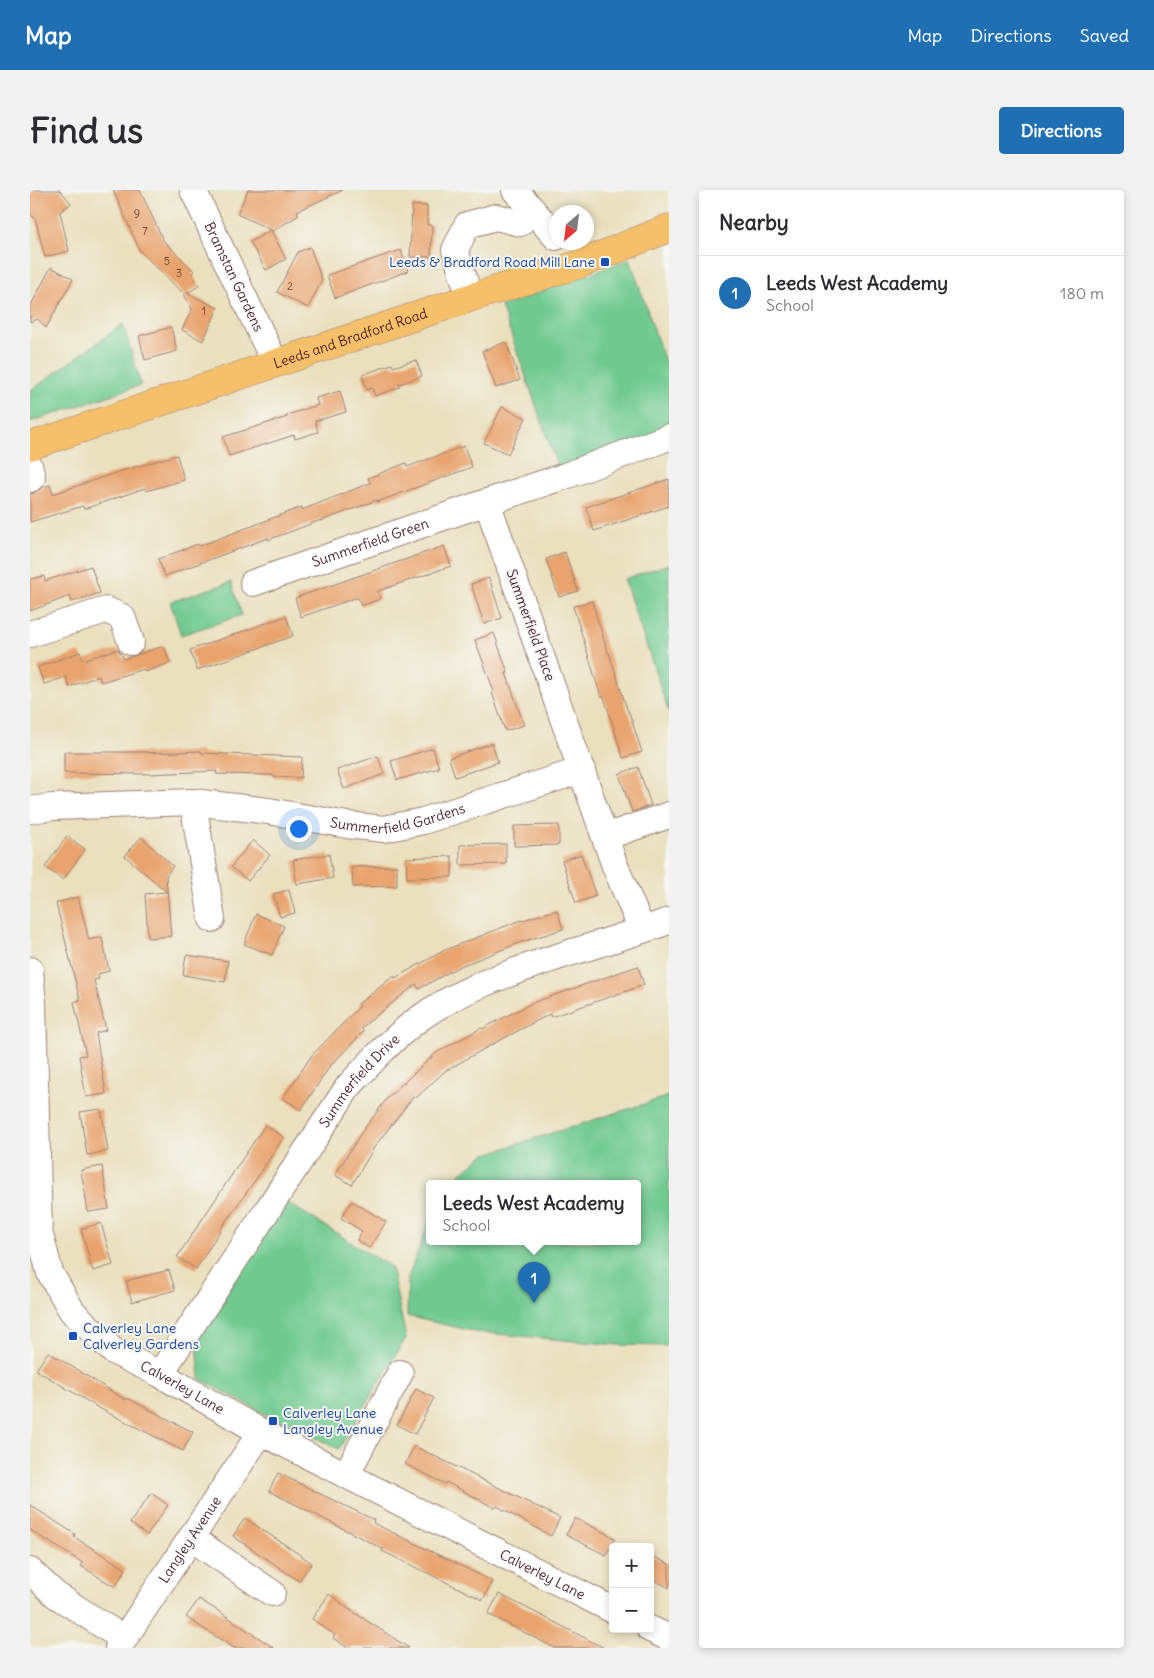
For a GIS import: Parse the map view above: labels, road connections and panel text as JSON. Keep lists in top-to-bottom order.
{
  "streets": {
    "main road": ["Leeds and Bradford Road"],
    "street": [
      "Bramstan Gardens",
      "Summerfield Green",
      "Summerfield Place",
      "Summerfield Gardens",
      "Summerfield Drive",
      "Calverley Lane",
      "Langley Avenue"
    ]
  },
  "crossings": [
    ["Bramstan Gardens", "Leeds and Bradford Road"],
    ["Summerfield Green", "Summerfield Place"],
    ["Summerfield Place", "Summerfield Gardens"],
    ["Summerfield Place", "Summerfield Drive"],
    ["Summerfield Drive", "Calverley Lane"],
    ["Calverley Lane", "Langley Avenue"]
  ],
  "places": {
    "transit": ["Leeds & Bradford Road Mill Lane", "Calverley Lane Calverley Gardens", "Calverley Lane Langley Avenue"]
  },
  "house_numbers": [
    "9",
    "7",
    "5",
    "3",
    "2",
    "1"
  ],
  "north": "bottom left",
  "page": {
    "header": "Map",
    "nav": ["Map", "Directions", "Saved"],
    "buttons": "Directions",
    "title": "Find us",
    "heading": "Nearby",
    "list": [
      {
        "mark": "1",
        "name": "Leeds West Academy",
        "note": "School",
        "value": "180 m"
      }
    ],
    "popup": ["Leeds West Academy", "School"],
    "pins": "1",
    "map_buttons": ["+", "−"]
  }
}
